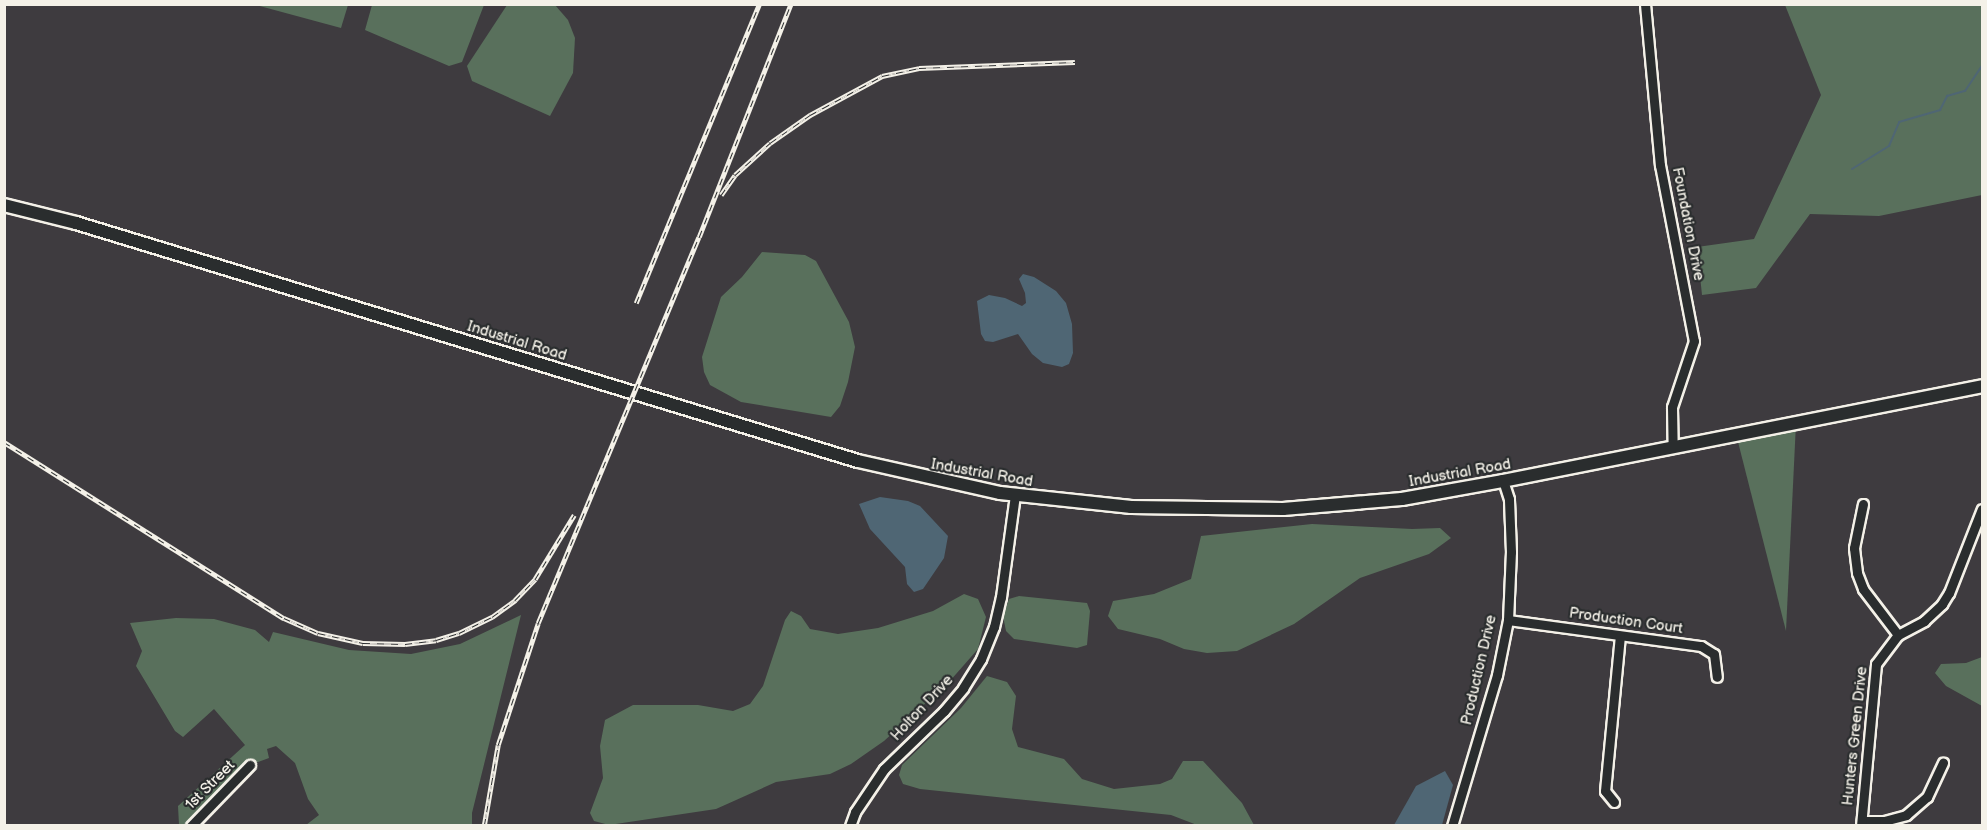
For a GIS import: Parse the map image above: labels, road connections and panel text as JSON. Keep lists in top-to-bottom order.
{
  "streets": {
    "main road": ["Industrial Road"],
    "street": [
      "Foundation Drive",
      "Production Court",
      "Production Drive",
      "Holton Drive",
      "Hunters Green Drive",
      "1st Street"
    ]
  },
  "crossings": [
    ["Foundation Drive", "Industrial Road"],
    ["Industrial Road", "Production Drive"],
    ["Industrial Road", "Holton Drive"],
    ["Production Court", "Production Drive"]
  ]
}
